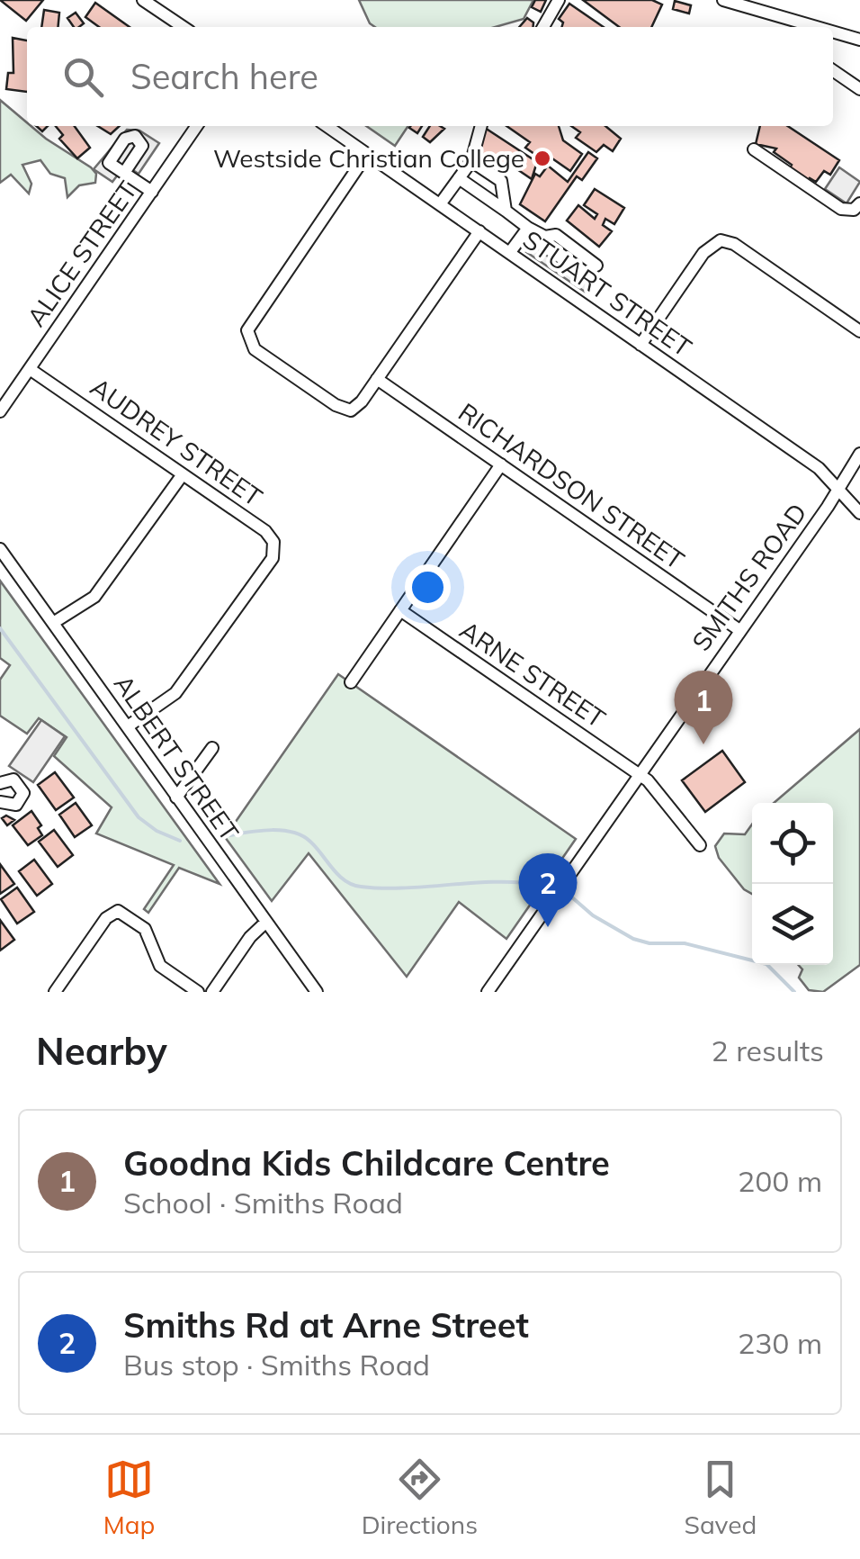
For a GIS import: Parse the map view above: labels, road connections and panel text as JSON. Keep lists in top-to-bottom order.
{
  "streets": {
    "street": [
      "ALICE STREET",
      "STUART STREET",
      "AUDREY STREET",
      "RICHARDSON STREET",
      "SMITHS ROAD",
      "ARNE STREET",
      "ALBERT STREET"
    ]
  },
  "crossings": [
    ["ALICE STREET", "AUDREY STREET"],
    ["STUART STREET", "SMITHS ROAD"],
    ["AUDREY STREET", "ALBERT STREET"],
    ["RICHARDSON STREET", "SMITHS ROAD"],
    ["SMITHS ROAD", "ARNE STREET"]
  ],
  "places": ["Westside Christian College"],
  "page": {
    "search": "Search here",
    "pins": ["1", "2"],
    "heading": ["Nearby", "2 results"],
    "list": [
      {
        "mark": "1",
        "name": "Goodna Kids Childcare Centre",
        "note": "School · Smiths Road",
        "value": "200 m"
      },
      {
        "mark": "2",
        "name": "Smiths Rd at Arne Street",
        "note": "Bus stop · Smiths Road",
        "value": "230 m"
      }
    ],
    "nav": ["Map", "Directions", "Saved"]
  }
}
